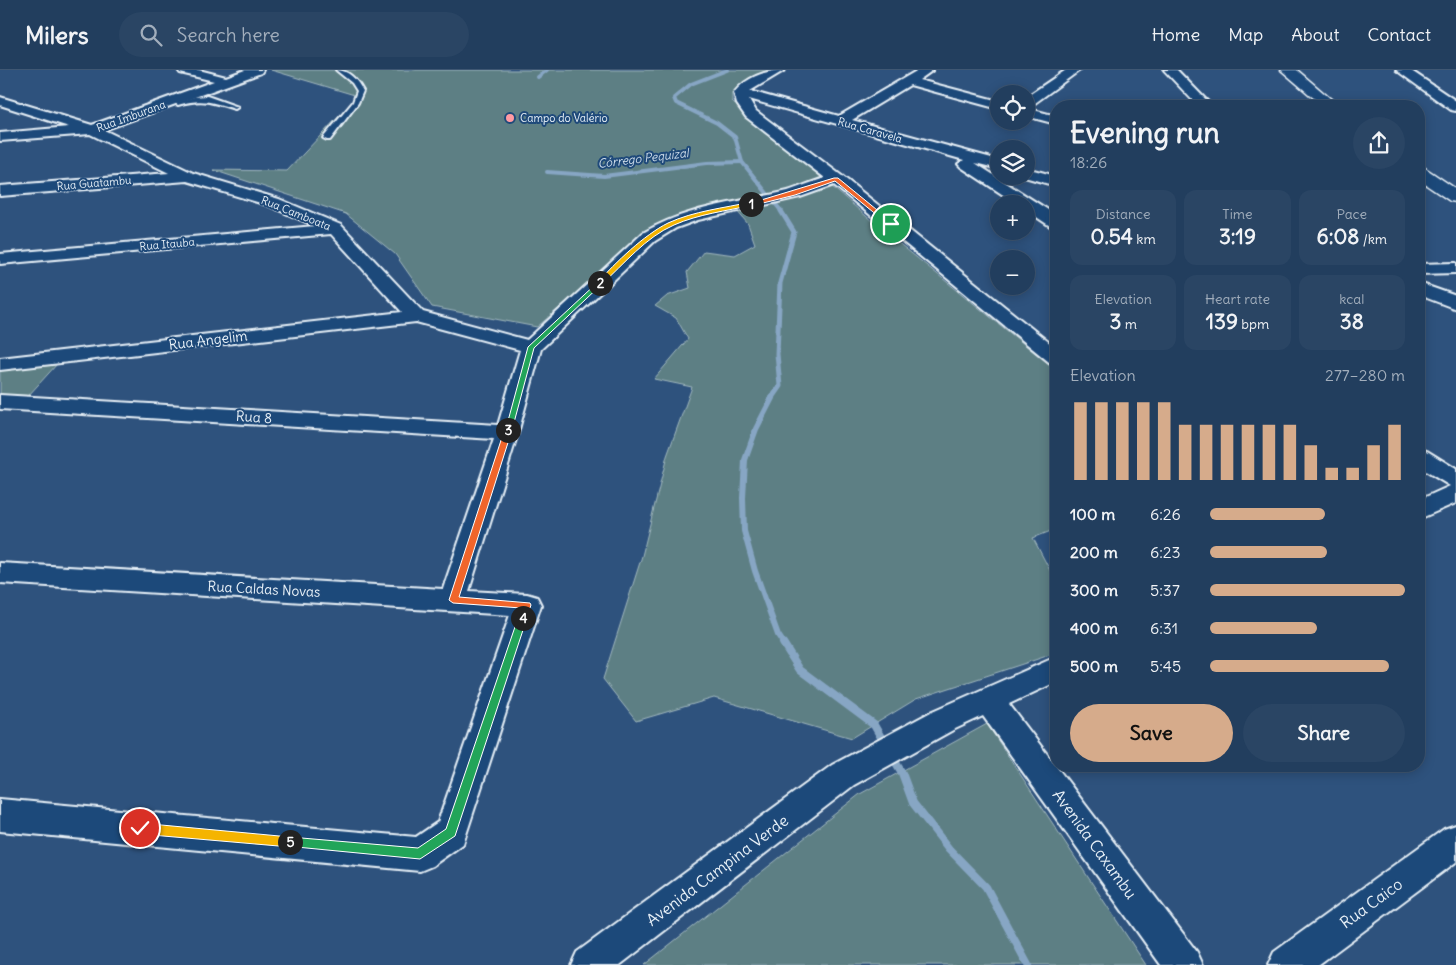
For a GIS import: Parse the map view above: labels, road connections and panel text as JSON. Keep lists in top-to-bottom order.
{
  "streets": {
    "street": [
      "Rua Imburana",
      "Rua Caravela",
      "Rua Guatambu",
      "Rua Camboata",
      "Rua Itauba",
      "Rua Angelim",
      "Rua 8",
      "Rua Caldas Novas",
      "Avenida Caxambu",
      "Avenida Campina Verde",
      "Rua Caico"
    ]
  },
  "crossings": [
    ["Rua Imburana", "Rua Camboata"],
    ["Rua Guatambu", "Rua Camboata"],
    ["Rua Camboata", "Rua Itauba"],
    ["Rua Camboata", "Rua Angelim"],
    ["Avenida Caxambu", "Avenida Campina Verde"]
  ],
  "water": ["Córrego Pequizal"],
  "places": ["Campo do Valério"],
  "page": {
    "header": "Milers",
    "search": "Search here",
    "nav": [
      "Home",
      "Map",
      "About",
      "Contact"
    ],
    "map_buttons": ["+", "−"],
    "heading": ["Evening run", "18:26"],
    "stats": [
      ["Distance", "0.54 km"],
      ["Time", "3:19"],
      ["Pace", "6:08 /km"],
      ["Elevation", "3 m"],
      ["Heart rate", "139 bpm"],
      ["kcal", "38"]
    ],
    "pins": [
      "1",
      "2",
      "3",
      "4",
      "5"
    ],
    "chart": ["Elevation", "277–280 m"],
    "list": [
      {
        "name": "100 m",
        "note": "6:26"
      },
      {
        "name": "200 m",
        "note": "6:23"
      },
      {
        "name": "300 m",
        "note": "5:37"
      },
      {
        "name": "400 m",
        "note": "6:31"
      },
      {
        "name": "500 m",
        "note": "5:45"
      }
    ],
    "buttons": ["Save", "Share"]
  }
}
